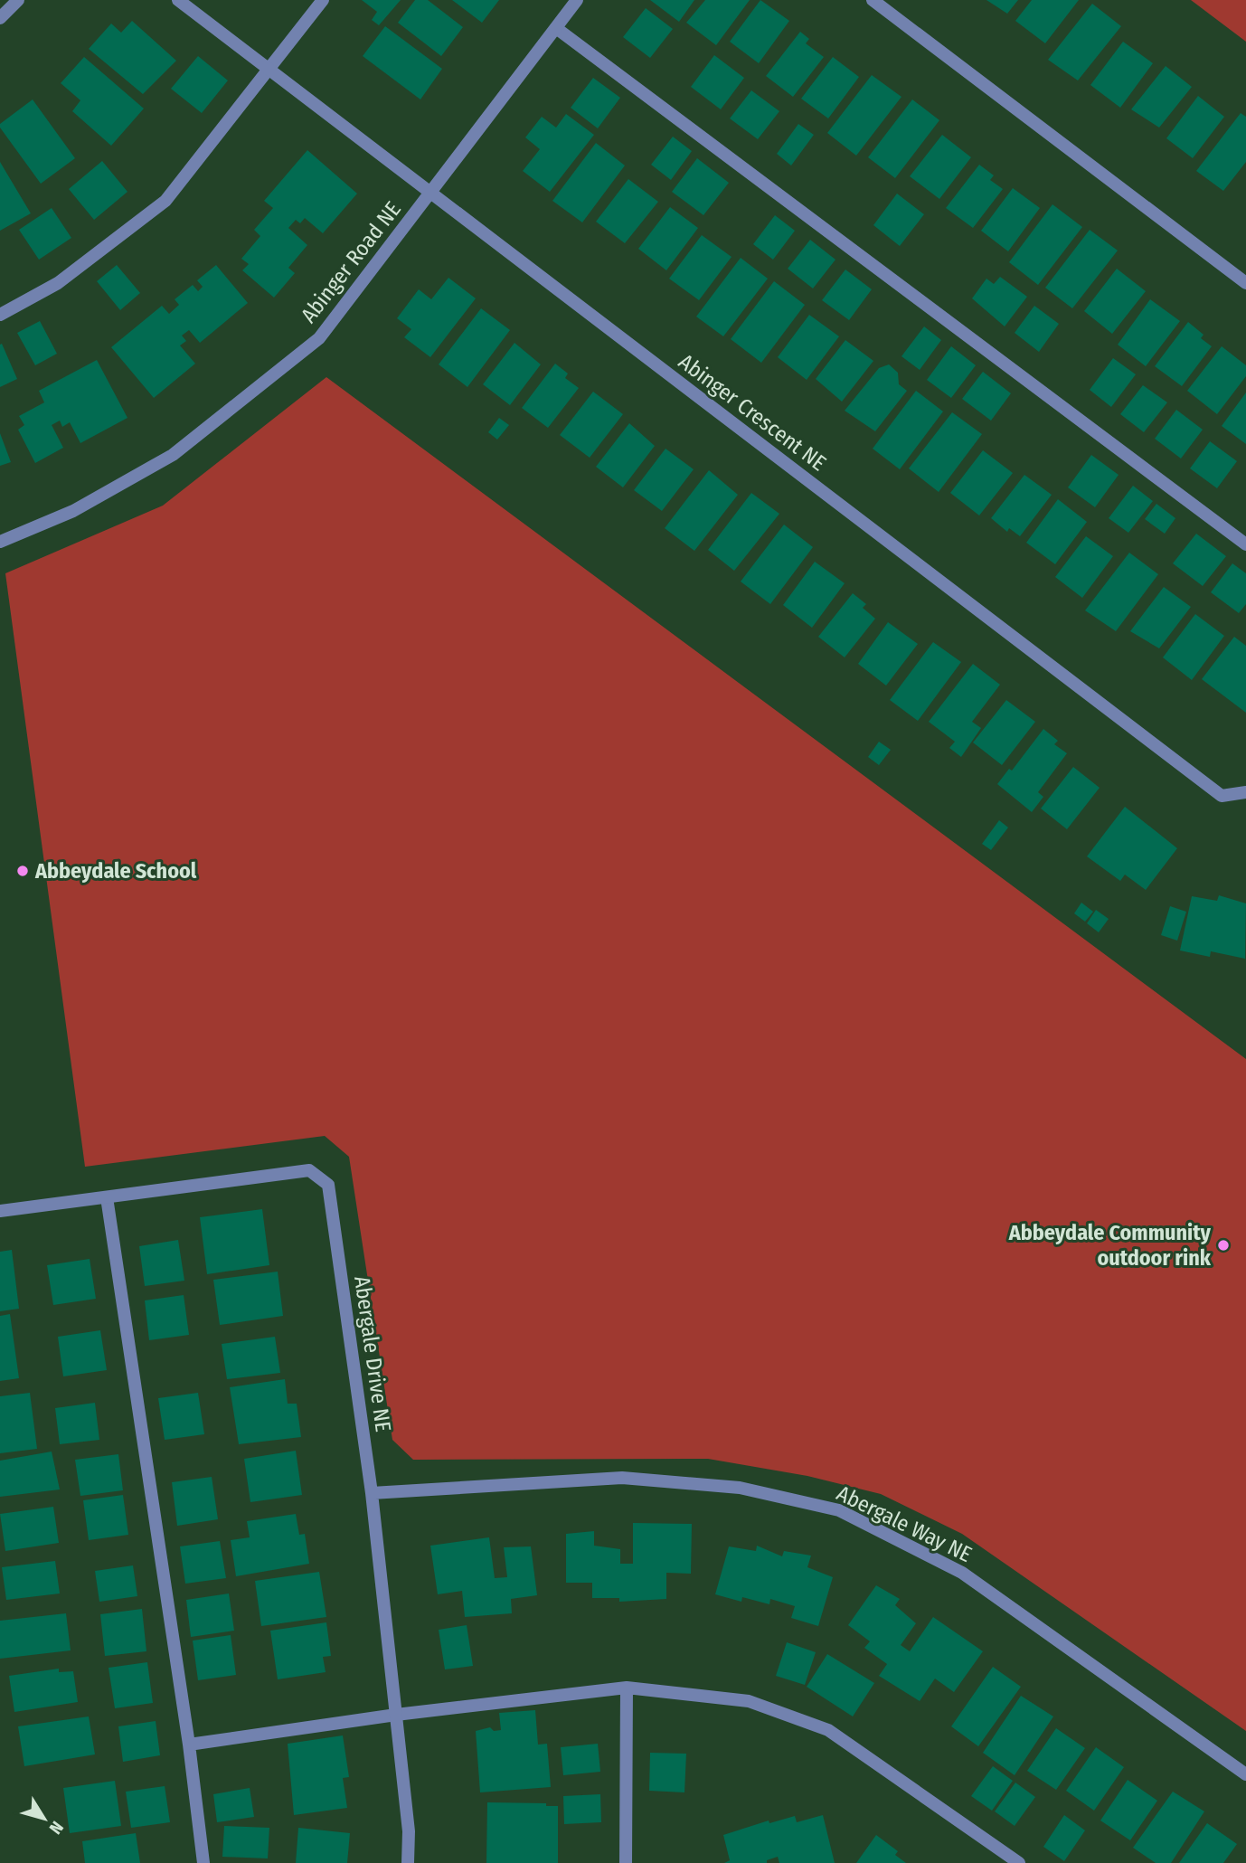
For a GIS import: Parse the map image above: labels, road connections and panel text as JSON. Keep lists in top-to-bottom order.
{
  "streets": {
    "street": [
      "Abinger Road NE",
      "Abinger Crescent NE",
      "Abergale Drive NE",
      "Abergale Way NE"
    ]
  },
  "crossings": [
    ["Abinger Road NE", "Abinger Crescent NE"],
    ["Abergale Drive NE", "Abergale Way NE"]
  ],
  "places": ["Abbeydale School", "Abbeydale Community outdoor rink"],
  "north": "bottom right"
}
